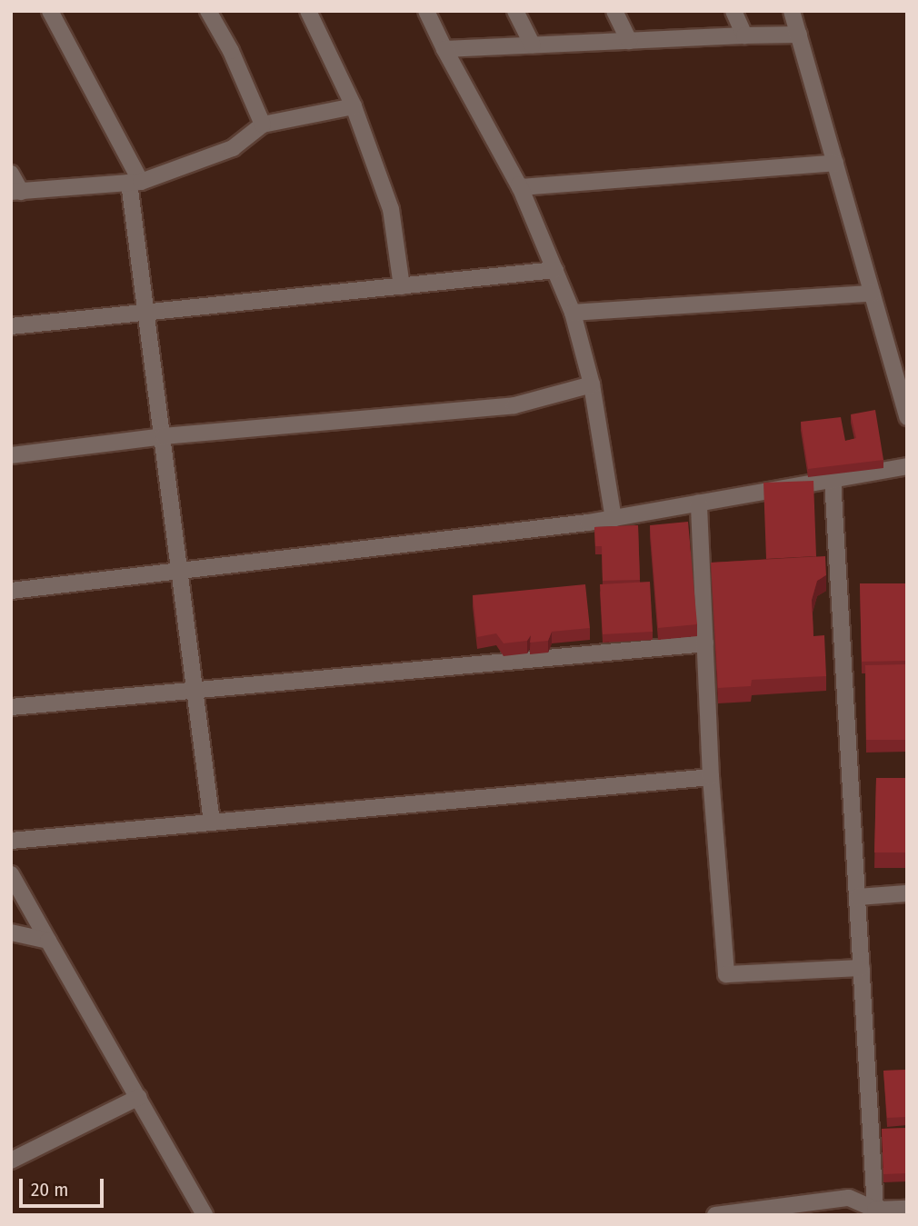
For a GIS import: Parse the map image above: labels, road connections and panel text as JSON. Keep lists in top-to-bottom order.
{
  "scale_bar": "20 m"
}
